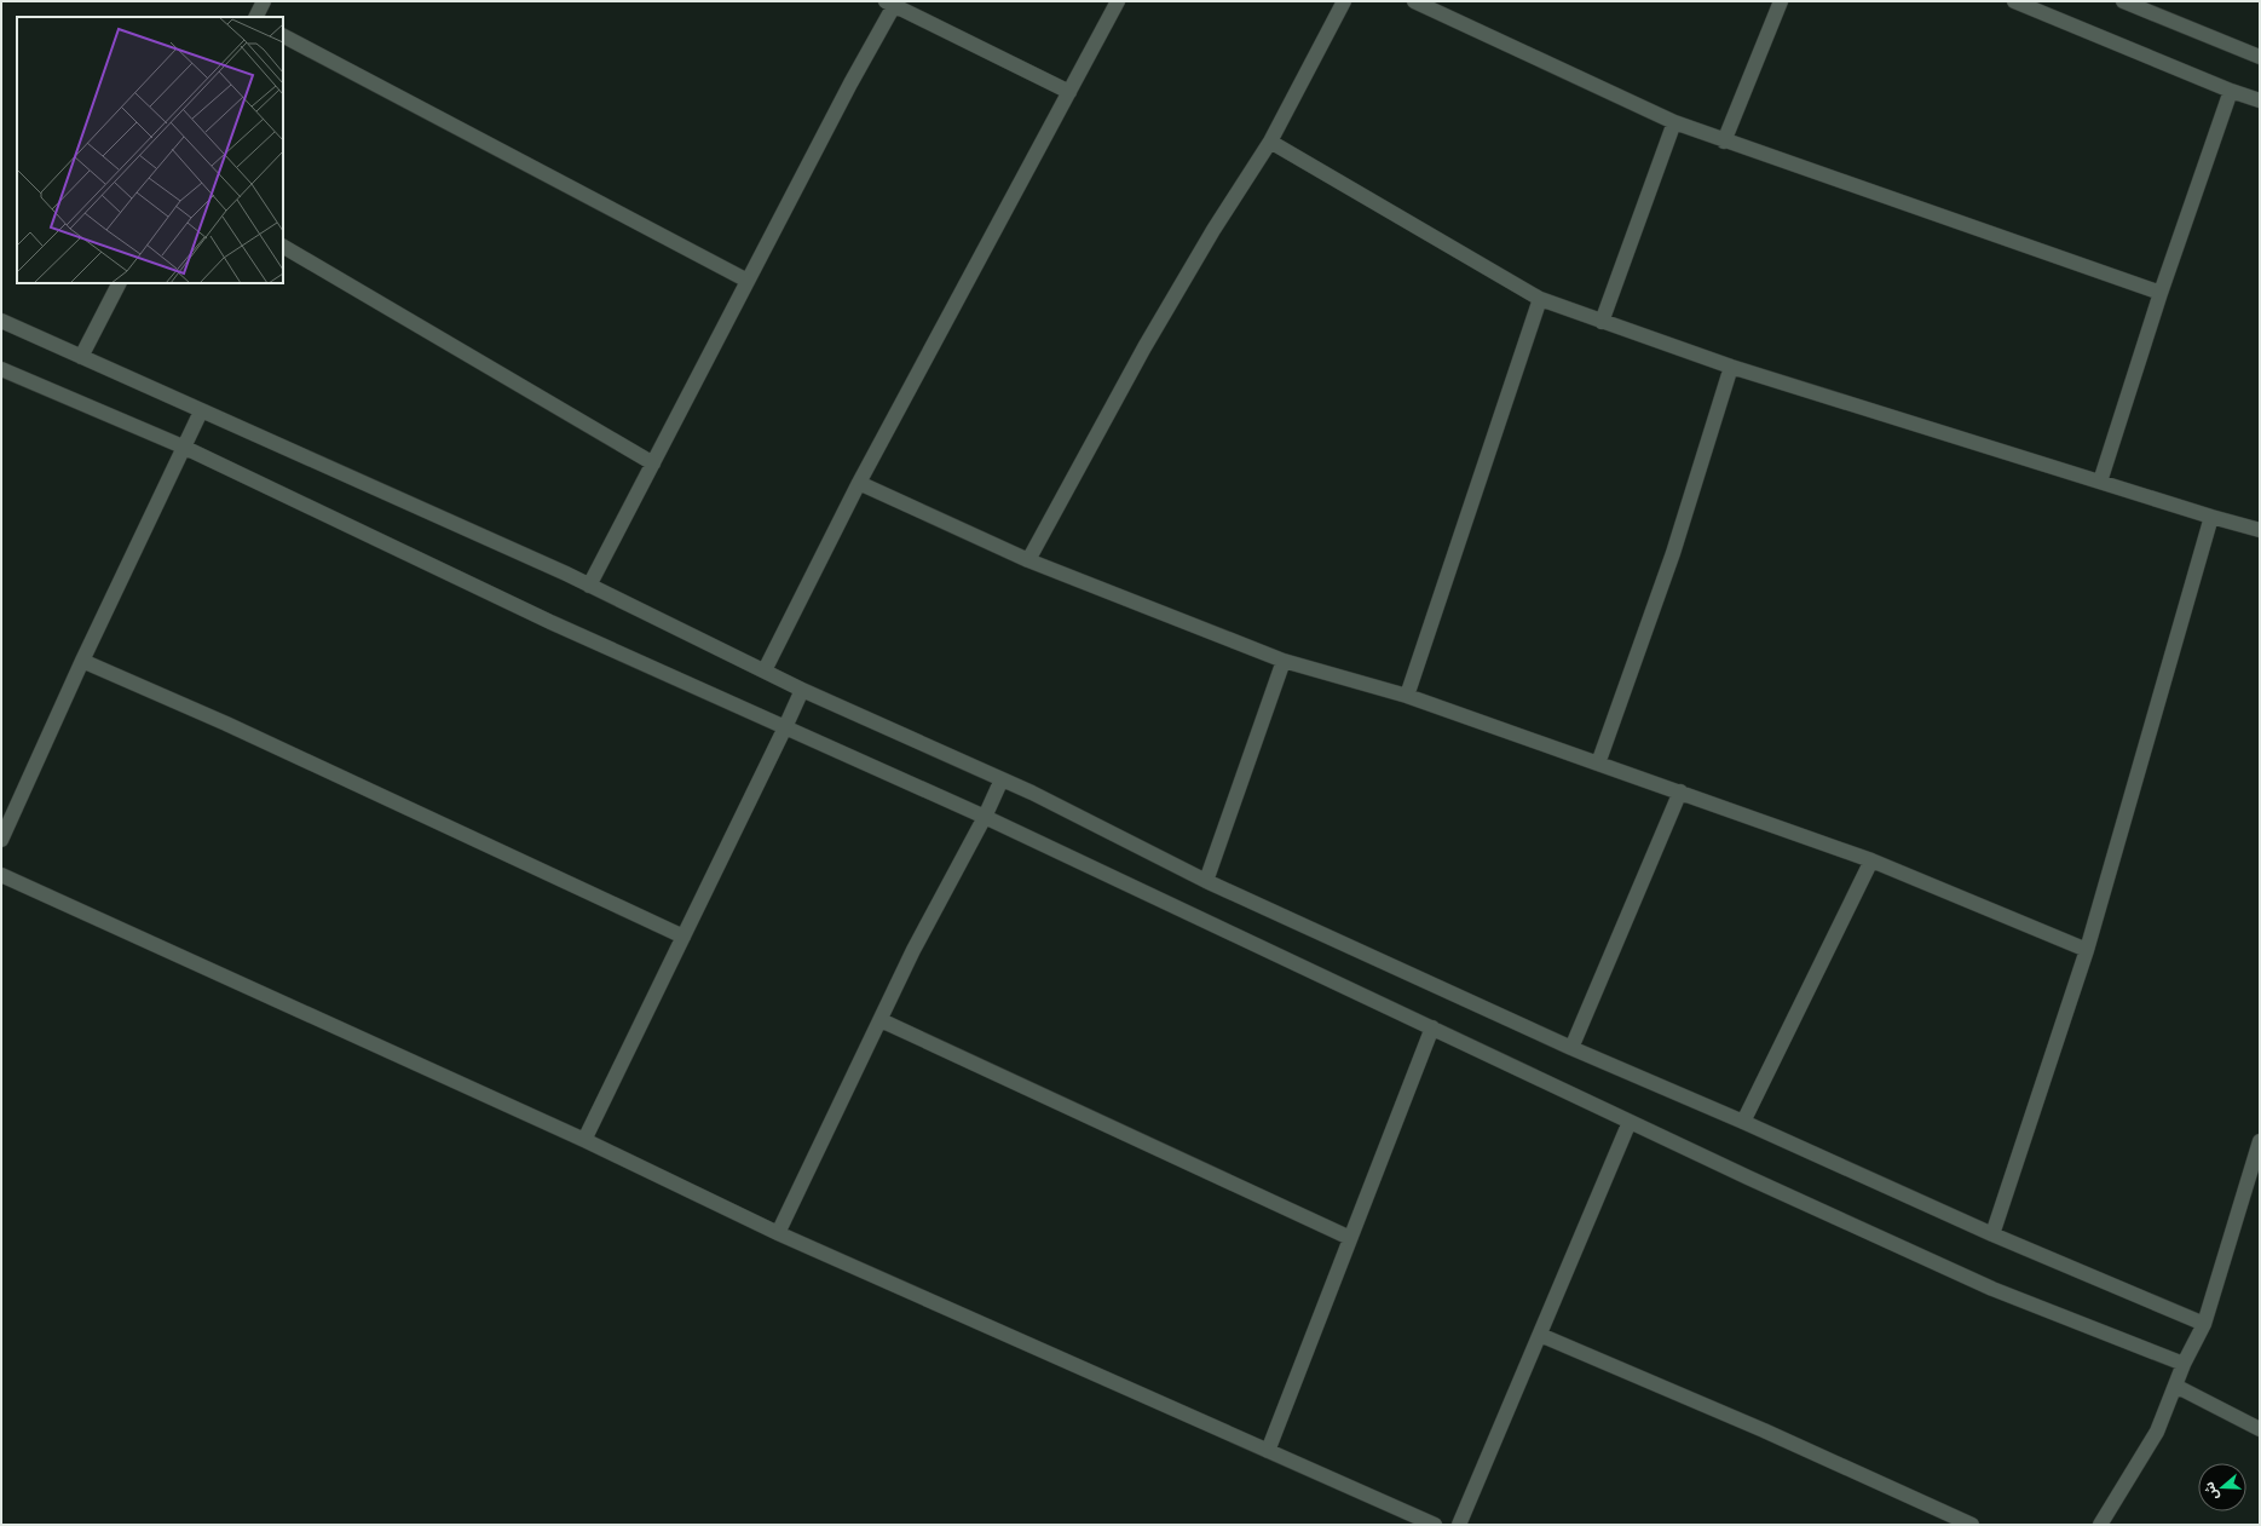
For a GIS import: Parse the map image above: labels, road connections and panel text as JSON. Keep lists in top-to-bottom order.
{
  "north": "left"
}
